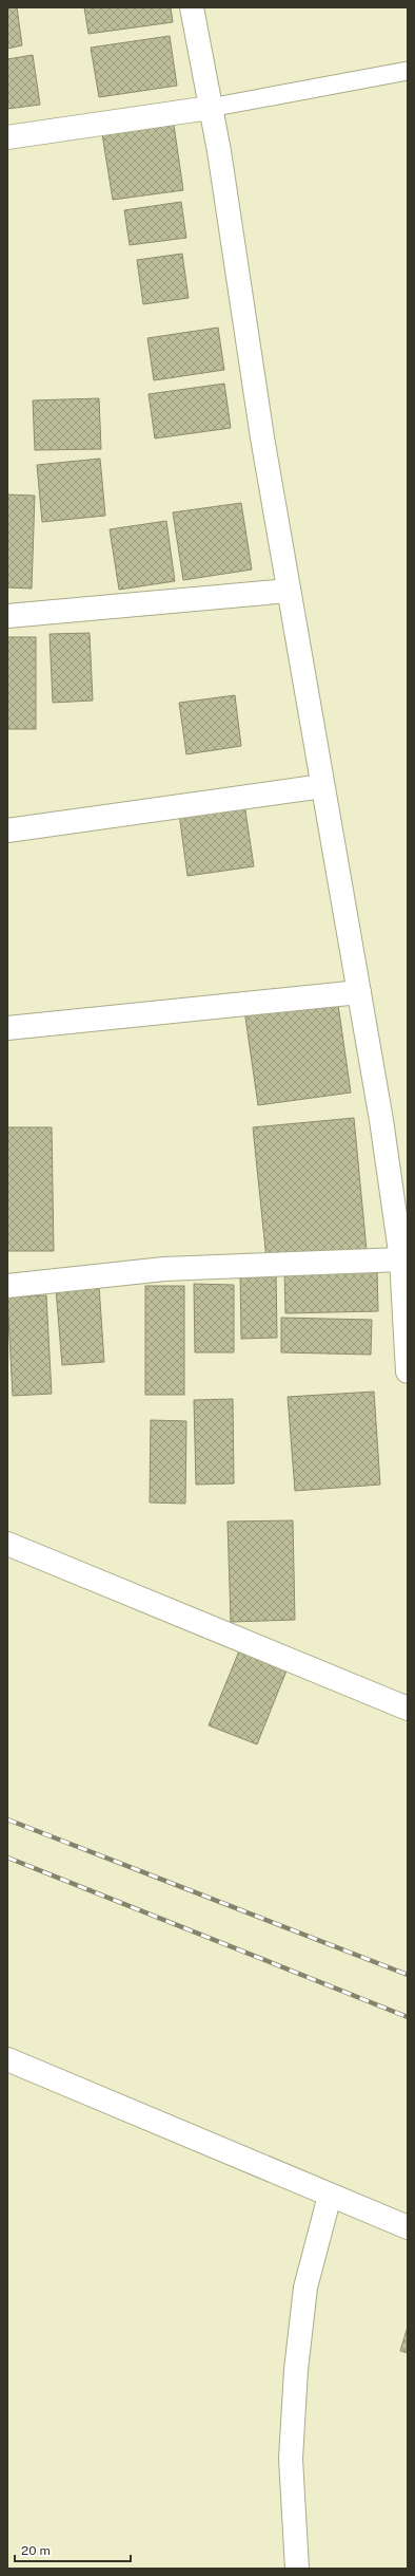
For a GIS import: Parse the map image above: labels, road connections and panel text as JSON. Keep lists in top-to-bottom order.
{
  "scale_bar": "20 m"
}
